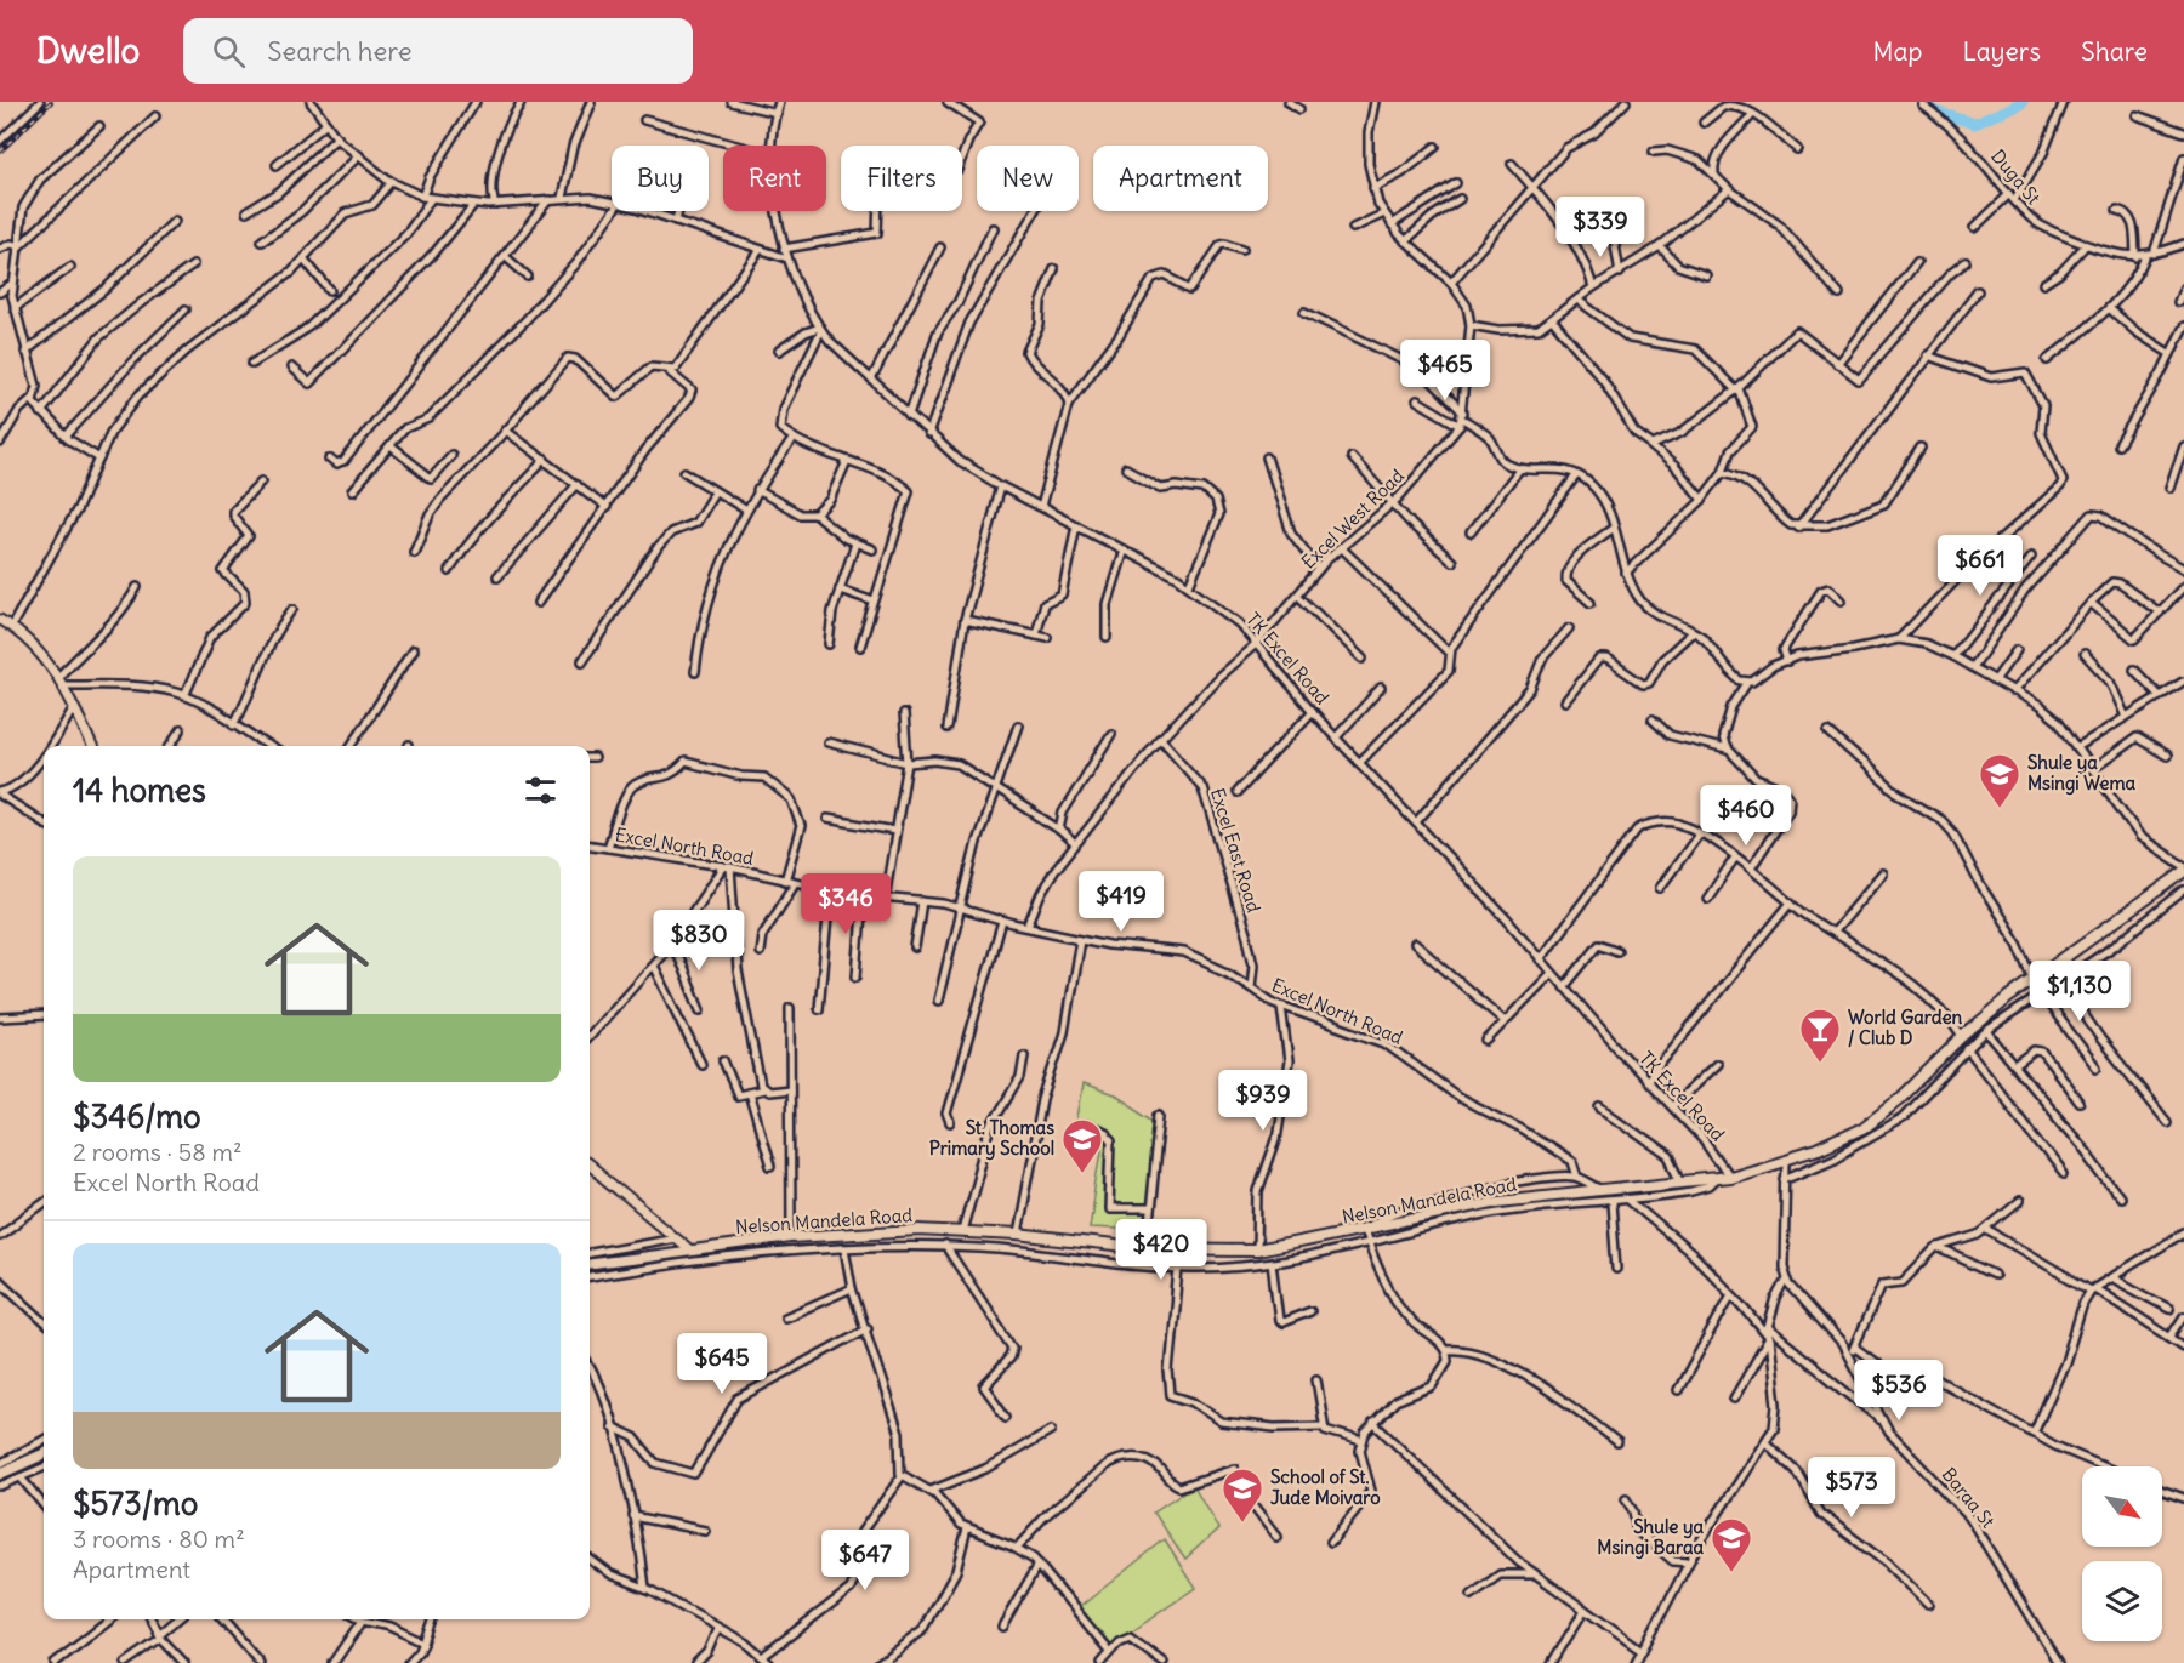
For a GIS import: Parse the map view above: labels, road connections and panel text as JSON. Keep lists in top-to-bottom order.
{
  "streets": {
    "main road": ["Nelson Mandela Road"],
    "street": [
      "Duga St",
      "Excel West Road",
      "TK Excel Road",
      "Excel North Road",
      "Excel East Road",
      "Baraa St"
    ]
  },
  "crossings": [
    ["Excel West Road", "TK Excel Road"],
    ["TK Excel Road", "Nelson Mandela Road"],
    ["Excel North Road", "Excel East Road"]
  ],
  "places": {
    "school or university": [
      "Shule ya Msingi Wema",
      "St. Thomas Primary School",
      "School of St. Jude Moivaro",
      "Shule ya Msingi Baraa"
    ],
    "bar": ["World Garden / Club D"]
  },
  "north": "bottom right",
  "page": {
    "header": "Dwello",
    "search": "Search here",
    "nav": ["Map", "Layers", "Share"],
    "chip": [
      "Buy",
      "Rent",
      "Filters",
      "New",
      "Apartment"
    ],
    "price": [
      "$339",
      "$465",
      "$661",
      "$460",
      "$419",
      "$346",
      "$830",
      "$1,130",
      "$939",
      "$420",
      "$645",
      "$536",
      "$573",
      "$647"
    ],
    "heading": "14 homes",
    "list": [
      {
        "name": "$346/mo",
        "note": "2 rooms · 58 m² · Excel North Road"
      },
      {
        "name": "$573/mo",
        "note": "3 rooms · 80 m² · Apartment"
      }
    ]
  }
}
